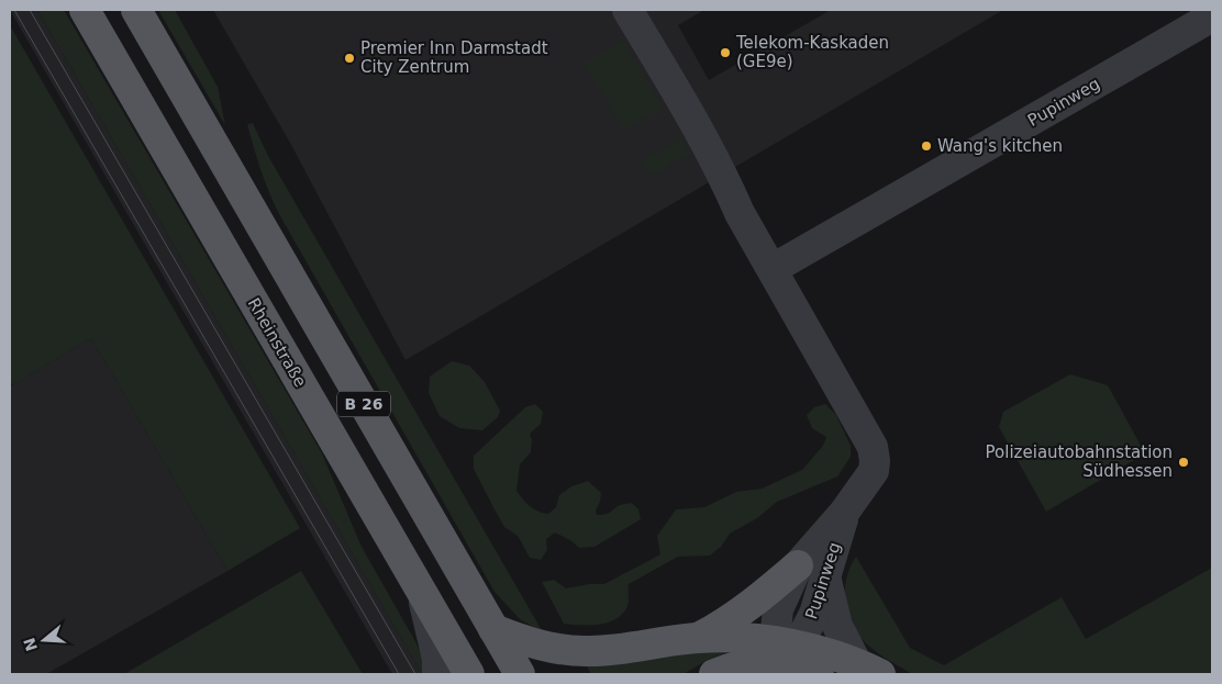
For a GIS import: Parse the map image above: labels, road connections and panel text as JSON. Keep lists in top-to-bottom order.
{
  "streets": {
    "main road": ["Rheinstraße", "B 26"],
    "street": ["Pupinweg"]
  },
  "places": [
    "Telekom-Kaskaden (GE9e)",
    "Premier Inn Darmstadt City Zentrum",
    "Wang's kitchen",
    "Polizeiautobahnstation Südhessen"
  ],
  "north": "left"
}
